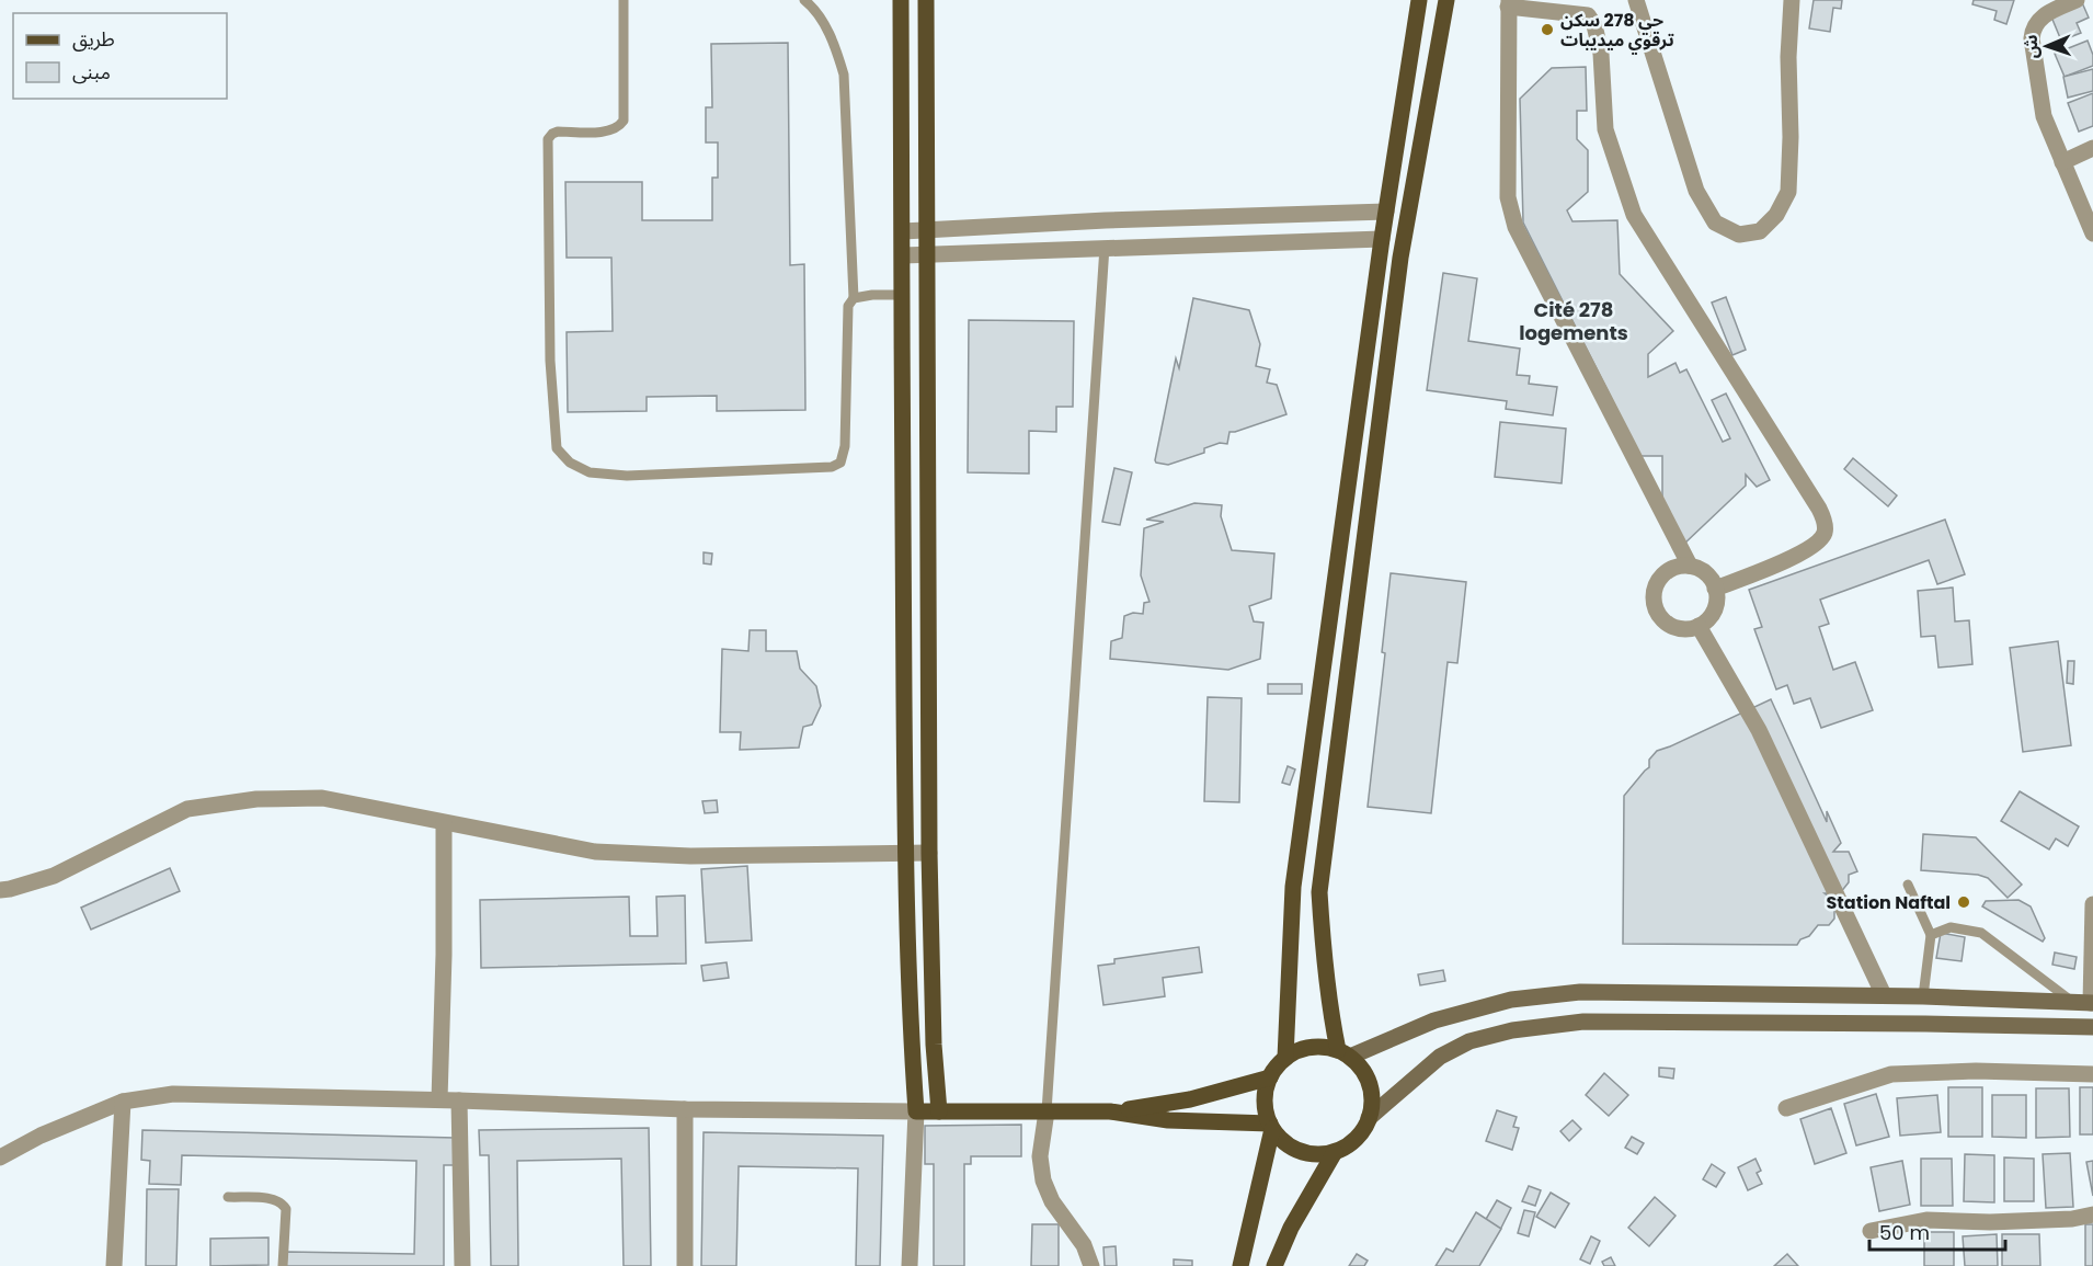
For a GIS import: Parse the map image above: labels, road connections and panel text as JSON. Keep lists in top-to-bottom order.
{
  "districts": ["Cité 278 logements"],
  "places": ["حي 278 سكن ترقوي ميديبات", "Station Naftal"],
  "legend": ["طريق", "مبنى"],
  "scale_bar": "50 m",
  "north": "left"
}
